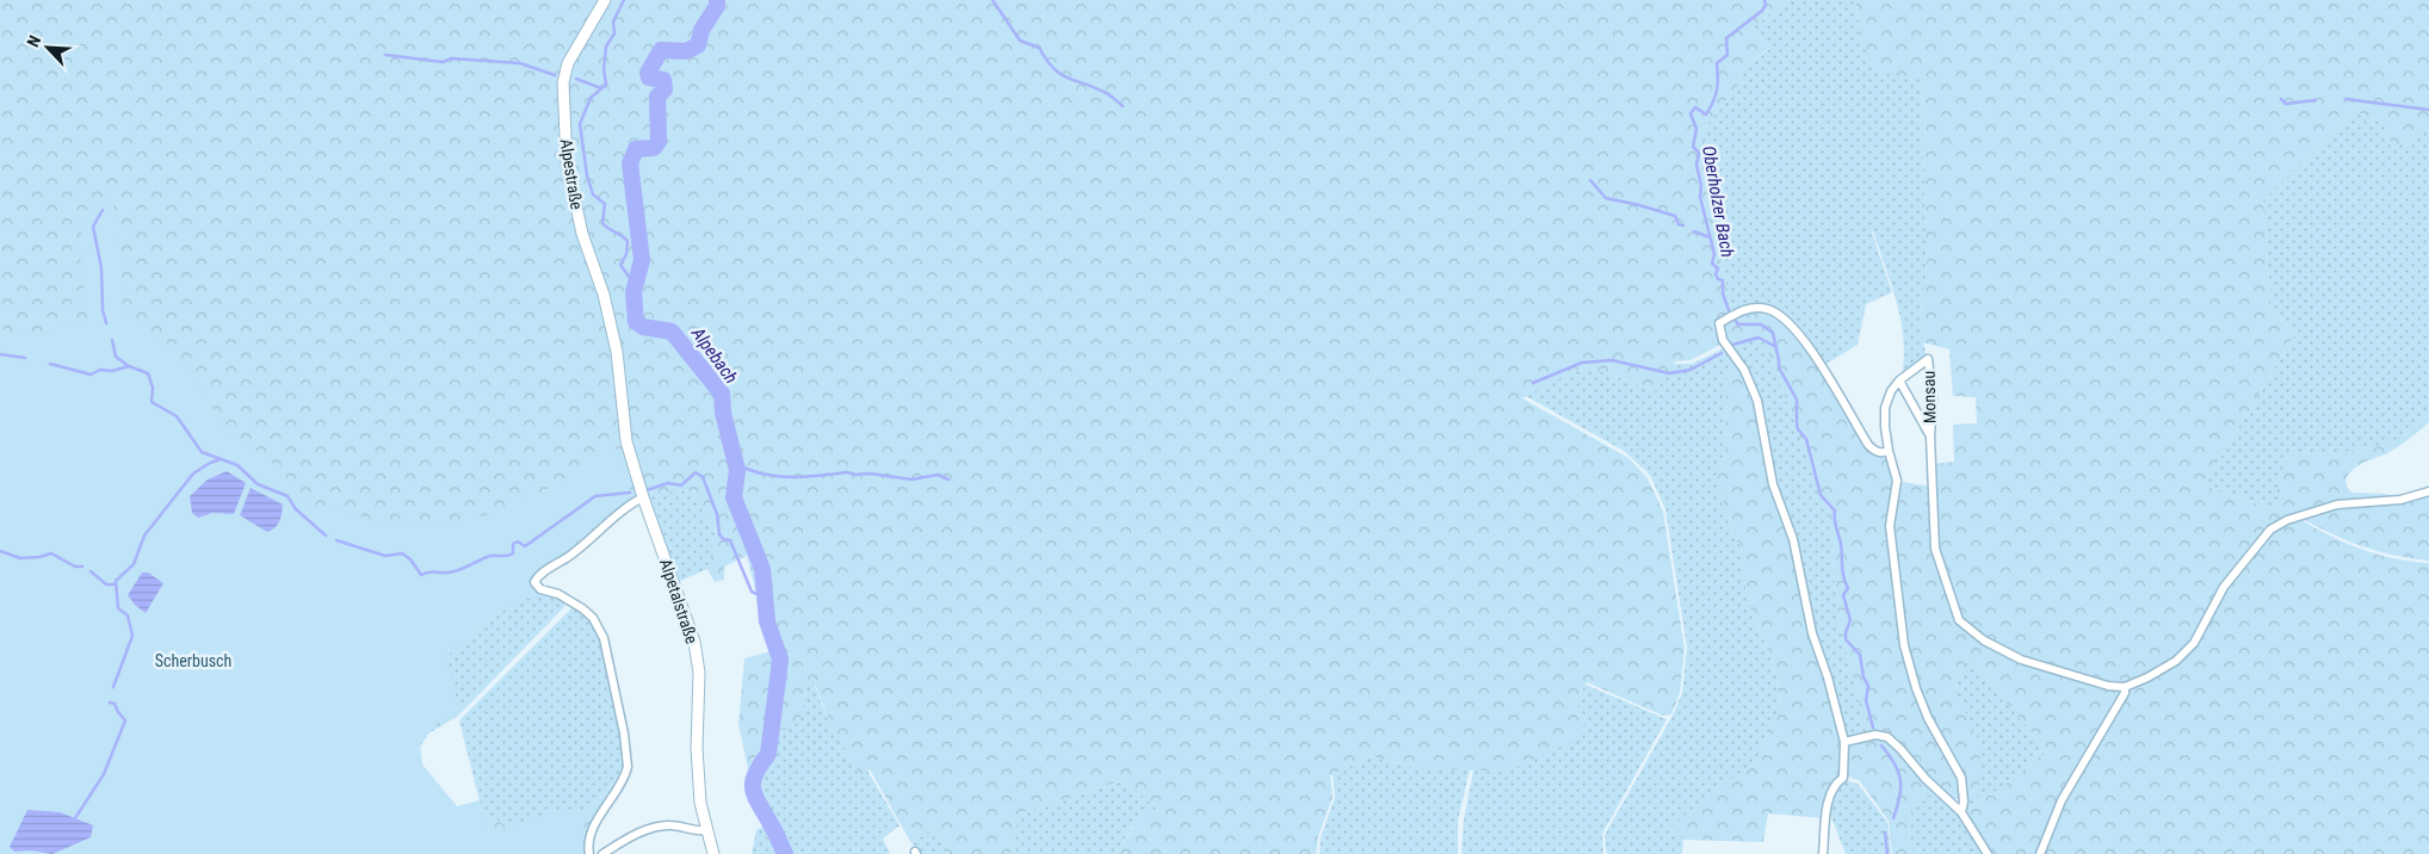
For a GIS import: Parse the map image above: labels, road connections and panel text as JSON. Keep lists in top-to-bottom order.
{
  "streets": {
    "main road": ["Alpestraße", "Alpetalstraße"],
    "street": ["Monsau"]
  },
  "crossings": [
    ["Alpestraße", "Alpetalstraße"]
  ],
  "water": ["Oberholzer Bach", "Alpebach"],
  "parks": ["Scherbusch"],
  "north": "top left"
}
